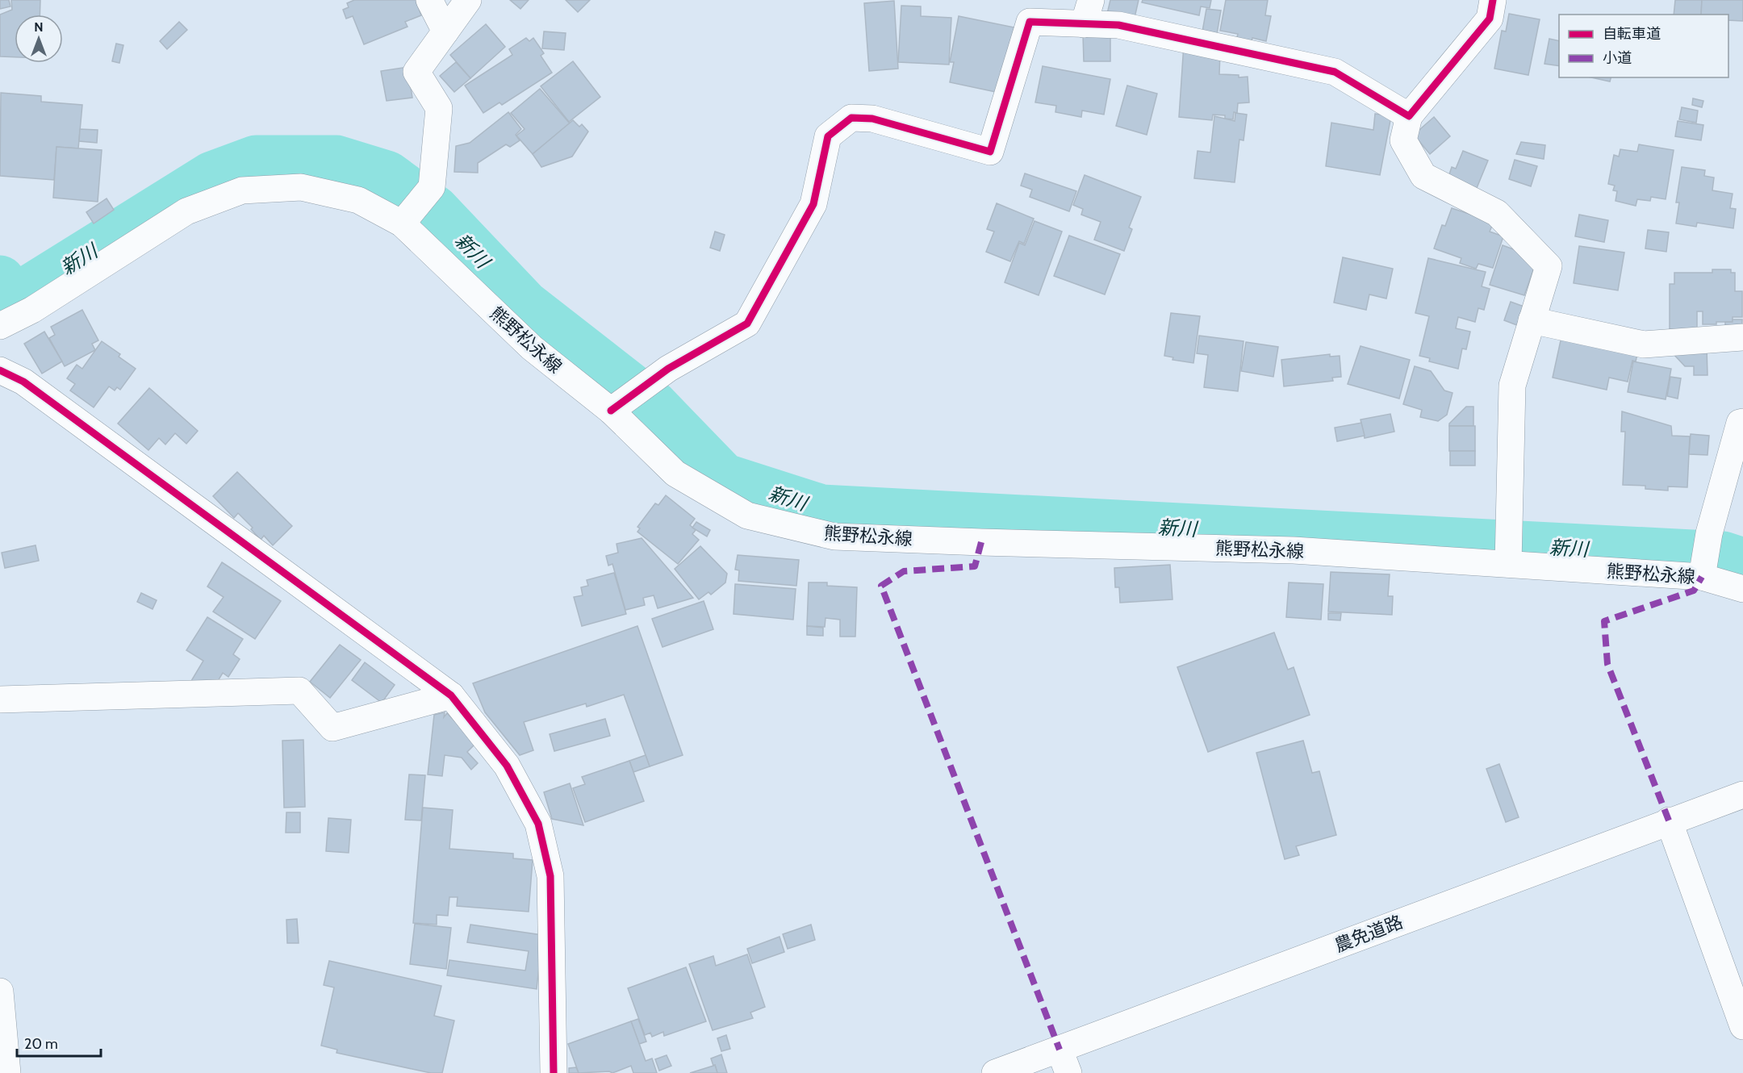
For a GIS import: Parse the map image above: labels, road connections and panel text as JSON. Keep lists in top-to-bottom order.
{
  "streets": {
    "street": ["熊野松永線", "農免道路"]
  },
  "water": ["新川"],
  "legend": ["自転車道", "小道"],
  "scale_bar": "20 m",
  "north": "top"
}
